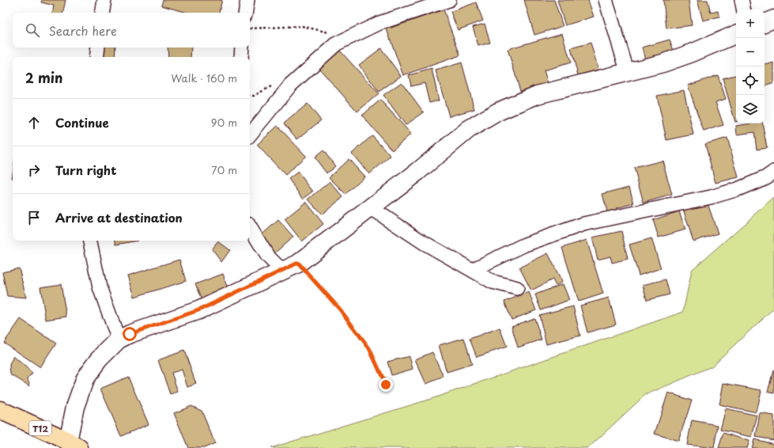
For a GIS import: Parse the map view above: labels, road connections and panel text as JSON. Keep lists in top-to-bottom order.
{
  "streets": {
    "highway": ["T12"]
  },
  "page": {
    "map_buttons": ["+", "−"],
    "search": "Search here",
    "heading": ["2 min", "Walk · 160 m"],
    "list": [
      ["Continue", "90 m"],
      ["Turn right", "70 m"],
      "Arrive at destination"
    ]
  }
}
